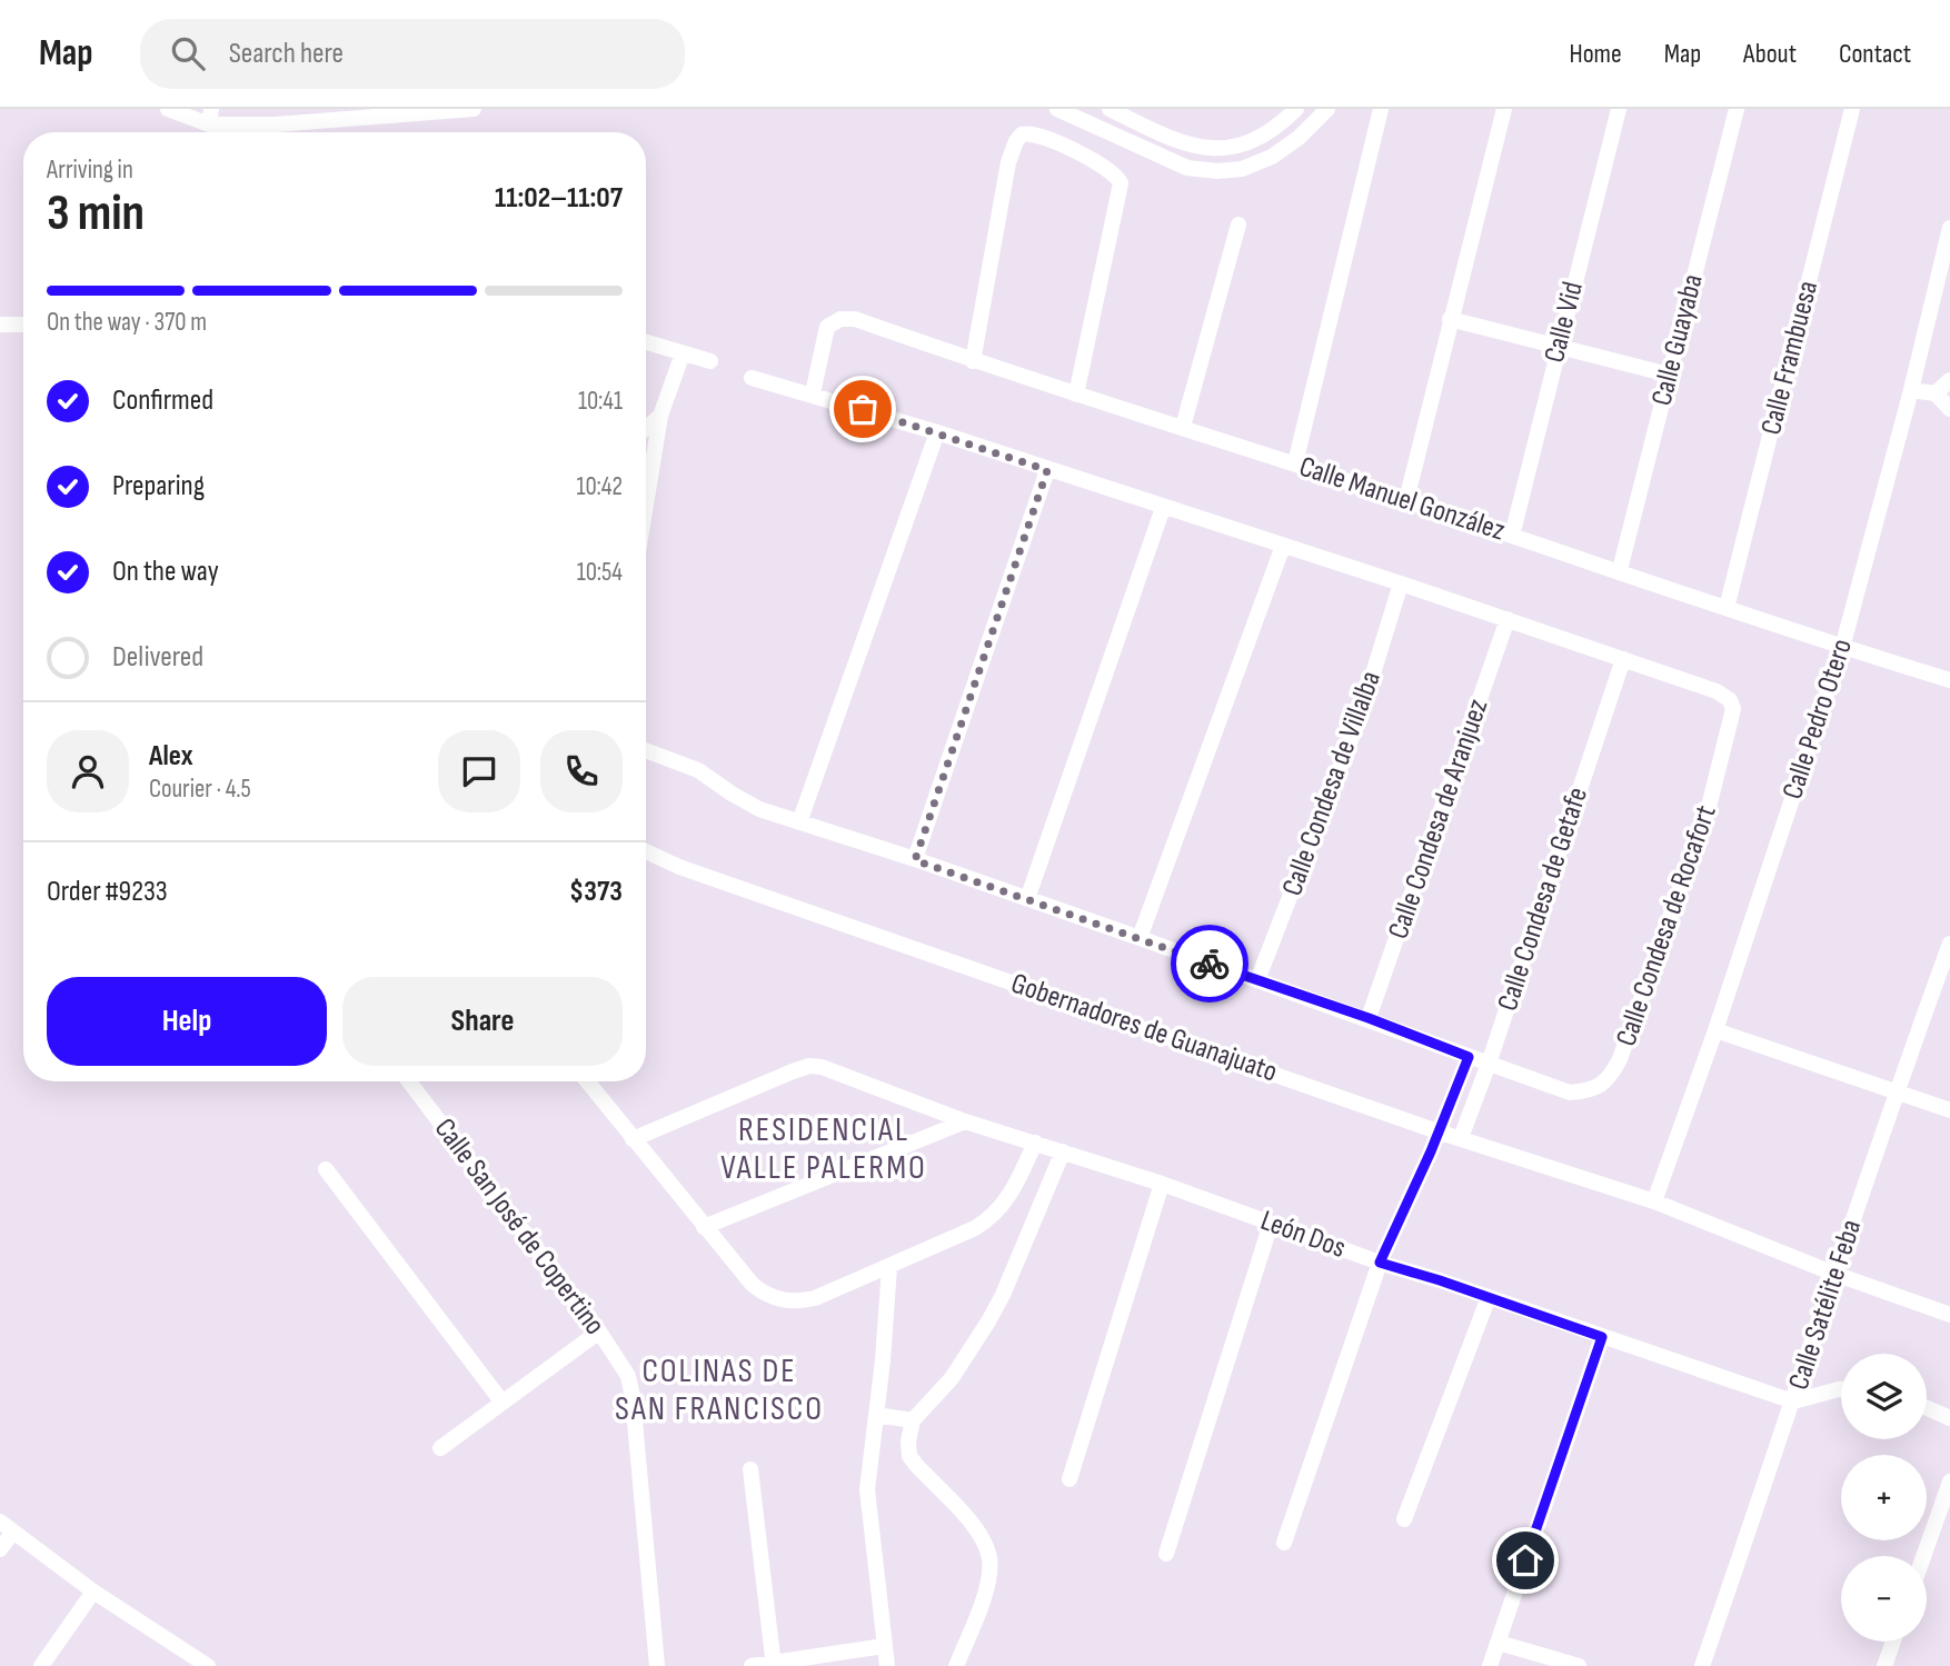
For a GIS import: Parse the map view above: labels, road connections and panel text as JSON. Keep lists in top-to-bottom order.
{
  "streets": {
    "street": [
      "Calle Vid",
      "Calle Guayaba",
      "Calle Frambuesa",
      "Calle Manuel González",
      "Calle Pedro Otero",
      "Calle Condesa de Villalba",
      "Calle Condesa de Aranjuez",
      "Calle Condesa de Getafe",
      "Calle Condesa de Rocafort",
      "Gobernadores de Guanajuato",
      "Calle San José de Copertino",
      "León Dos",
      "Calle Satélite Feba"
    ]
  },
  "crossings": [
    ["Calle Vid", "Calle Manuel González"],
    ["Calle Guayaba", "Calle Manuel González"],
    ["Calle Frambuesa", "Calle Manuel González"],
    ["Calle Manuel González", "Calle Pedro Otero"],
    ["Calle Manuel González", "Calle Condesa de Rocafort"],
    ["Calle Pedro Otero", "Gobernadores de Guanajuato"],
    ["Calle Condesa de Villalba", "Calle Condesa de Rocafort"],
    ["Calle Condesa de Aranjuez", "Calle Condesa de Rocafort"],
    ["Calle Condesa de Getafe", "Calle Condesa de Rocafort"],
    ["Calle Condesa de Getafe", "Gobernadores de Guanajuato"],
    ["Gobernadores de Guanajuato", "Calle Satélite Feba"],
    ["León Dos", "Calle Satélite Feba"]
  ],
  "districts": ["RESIDENCIAL VALLE PALERMO", "COLINAS DE SAN FRANCISCO"],
  "page": {
    "header": "Map",
    "search": "Search here",
    "nav": [
      "Home",
      "Map",
      "About",
      "Contact"
    ],
    "heading": ["3 min", "Arriving in", "11:02–11:07"],
    "panel": [
      "Alex",
      "Courier · 4.5",
      "Order #9233",
      "$373"
    ],
    "bar": "On the way · 370 m",
    "list": [
      ["Confirmed", "10:41"],
      ["Preparing", "10:42"],
      ["On the way", "10:54"],
      "Delivered"
    ],
    "buttons": ["Help", "Share"],
    "map_buttons": ["+", "−"]
  }
}
